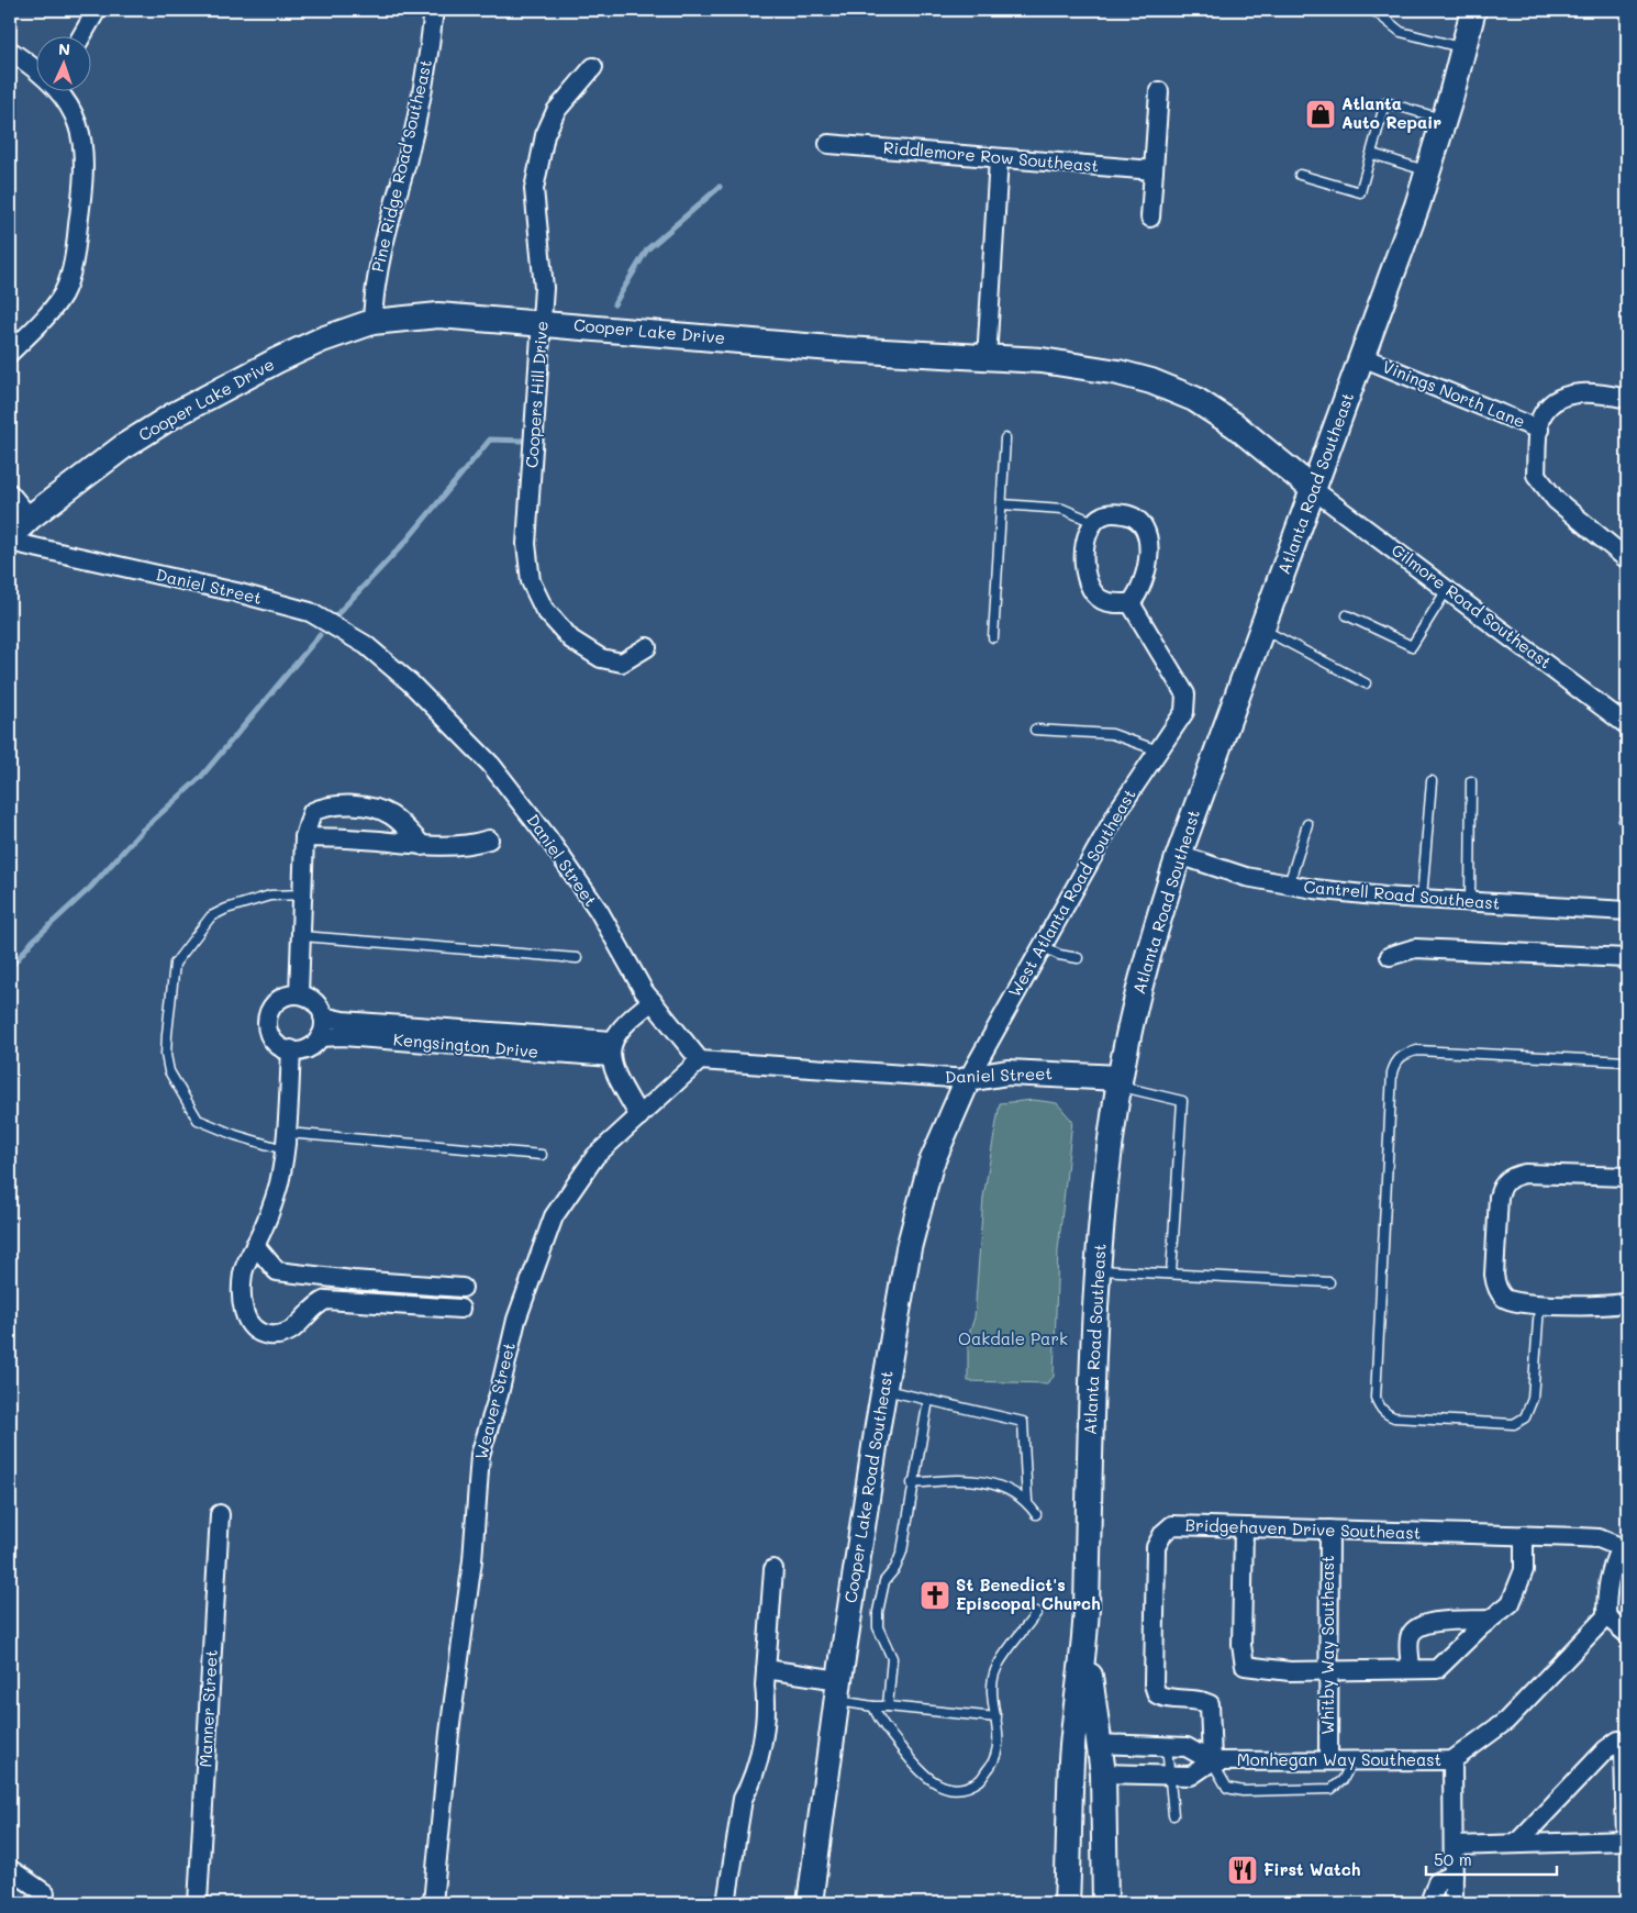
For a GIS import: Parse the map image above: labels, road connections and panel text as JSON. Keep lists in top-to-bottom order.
{
  "streets": {
    "street": [
      "Riddlemore Row Southeast",
      "Pine Ridge Road Southeast",
      "Cooper Lake Drive",
      "Coopers Hill Drive",
      "Vinings North Lane",
      "Atlanta Road Southeast",
      "Daniel Street",
      "Gilmore Road Southeast",
      "West Atlanta Road Southeast",
      "Cantrell Road Southeast",
      "Kengsington Drive",
      "Weaver Street",
      "Cooper Lake Road Southeast",
      "Bridgehaven Drive Southeast",
      "Whitby Way Southeast",
      "Manner Street",
      "Monhegan Way Southeast"
    ]
  },
  "crossings": [
    ["Pine Ridge Road Southeast", "Cooper Lake Drive"],
    ["Cooper Lake Drive", "Coopers Hill Drive"],
    ["Cooper Lake Drive", "Atlanta Road Southeast"],
    ["Cooper Lake Drive", "Gilmore Road Southeast"],
    ["Vinings North Lane", "Atlanta Road Southeast"],
    ["Atlanta Road Southeast", "Daniel Street"],
    ["Atlanta Road Southeast", "Gilmore Road Southeast"],
    ["Atlanta Road Southeast", "Cantrell Road Southeast"],
    ["Daniel Street", "West Atlanta Road Southeast"],
    ["Daniel Street", "Weaver Street"],
    ["Daniel Street", "Cooper Lake Road Southeast"],
    ["West Atlanta Road Southeast", "Cooper Lake Road Southeast"],
    ["Bridgehaven Drive Southeast", "Whitby Way Southeast"],
    ["Bridgehaven Drive Southeast", "Monhegan Way Southeast"],
    ["Whitby Way Southeast", "Monhegan Way Southeast"]
  ],
  "parks": ["Oakdale Park"],
  "places": {
    "shop": ["Atlanta Auto Repair"],
    "church": ["St Benedict's Episcopal Church"],
    "restaurant": ["First Watch"]
  },
  "scale_bar": "50 m",
  "north": "top"
}
